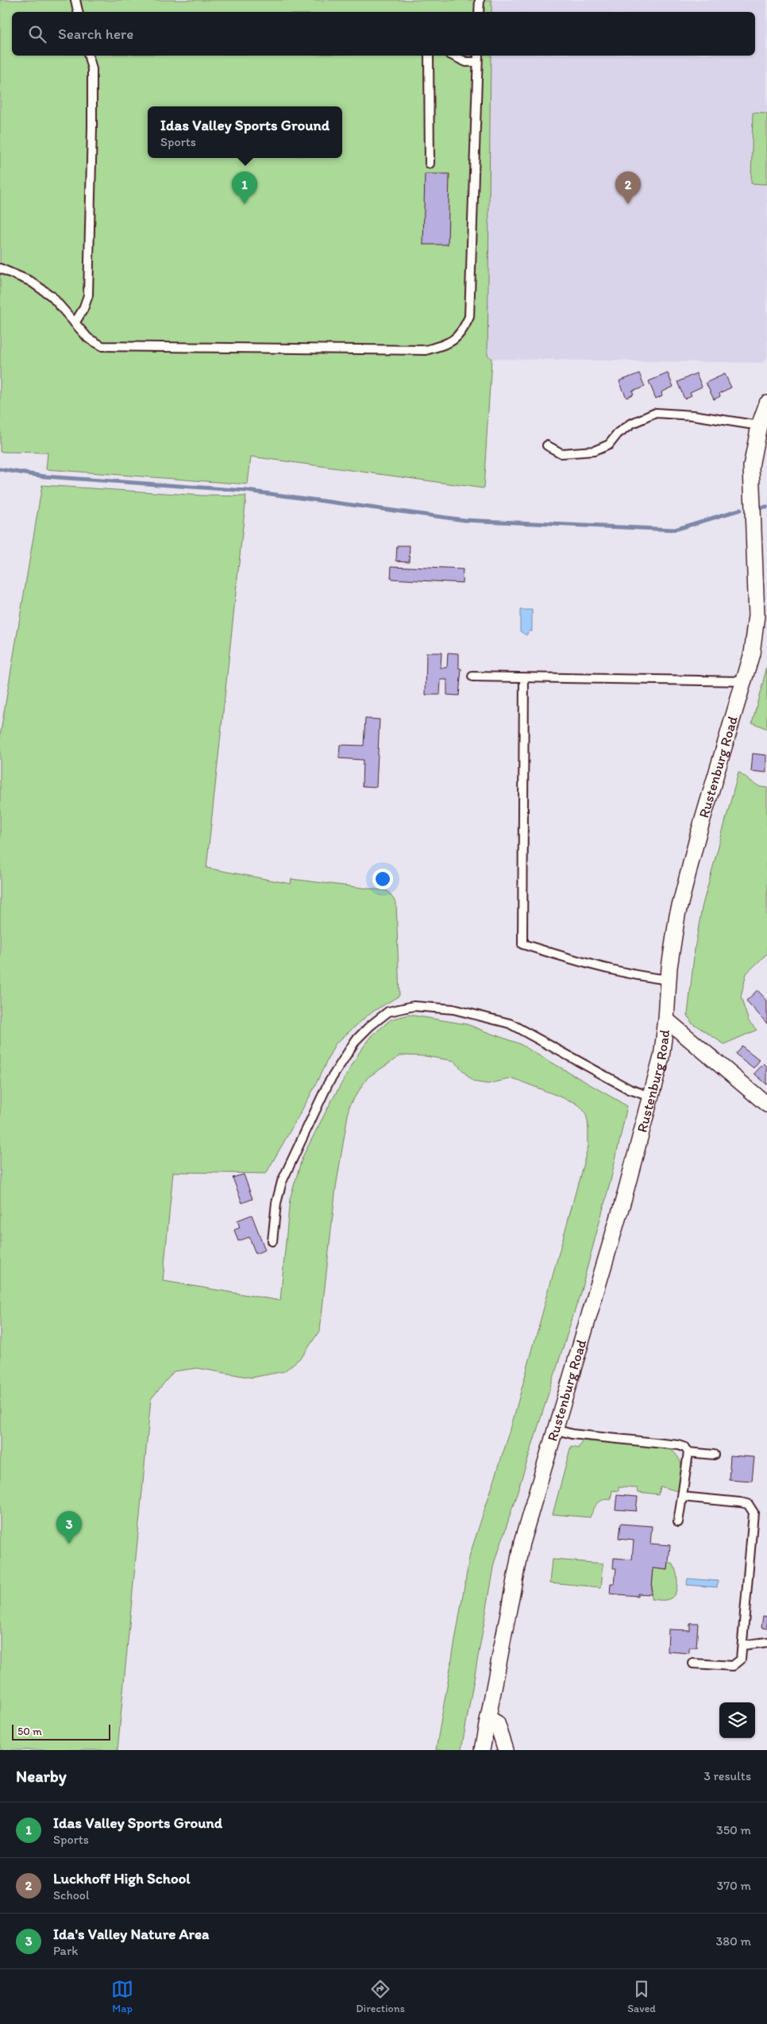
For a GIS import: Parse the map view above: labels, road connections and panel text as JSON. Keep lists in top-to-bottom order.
{
  "streets": {
    "street": ["Rustenburg Road"]
  },
  "scale_bar": "50 m",
  "page": {
    "search": "Search here",
    "popup": ["Idas Valley Sports Ground", "Sports"],
    "pins": ["1", "2", "3"],
    "scale": "50 m",
    "heading": ["Nearby", "3 results"],
    "list": [
      {
        "mark": "1",
        "name": "Idas Valley Sports Ground",
        "note": "Sports",
        "value": "350 m"
      },
      {
        "mark": "2",
        "name": "Luckhoff High School",
        "note": "School",
        "value": "370 m"
      },
      {
        "mark": "3",
        "name": "Ida's Valley Nature Area",
        "note": "Park",
        "value": "380 m"
      }
    ],
    "nav": ["Map", "Directions", "Saved"]
  }
}
